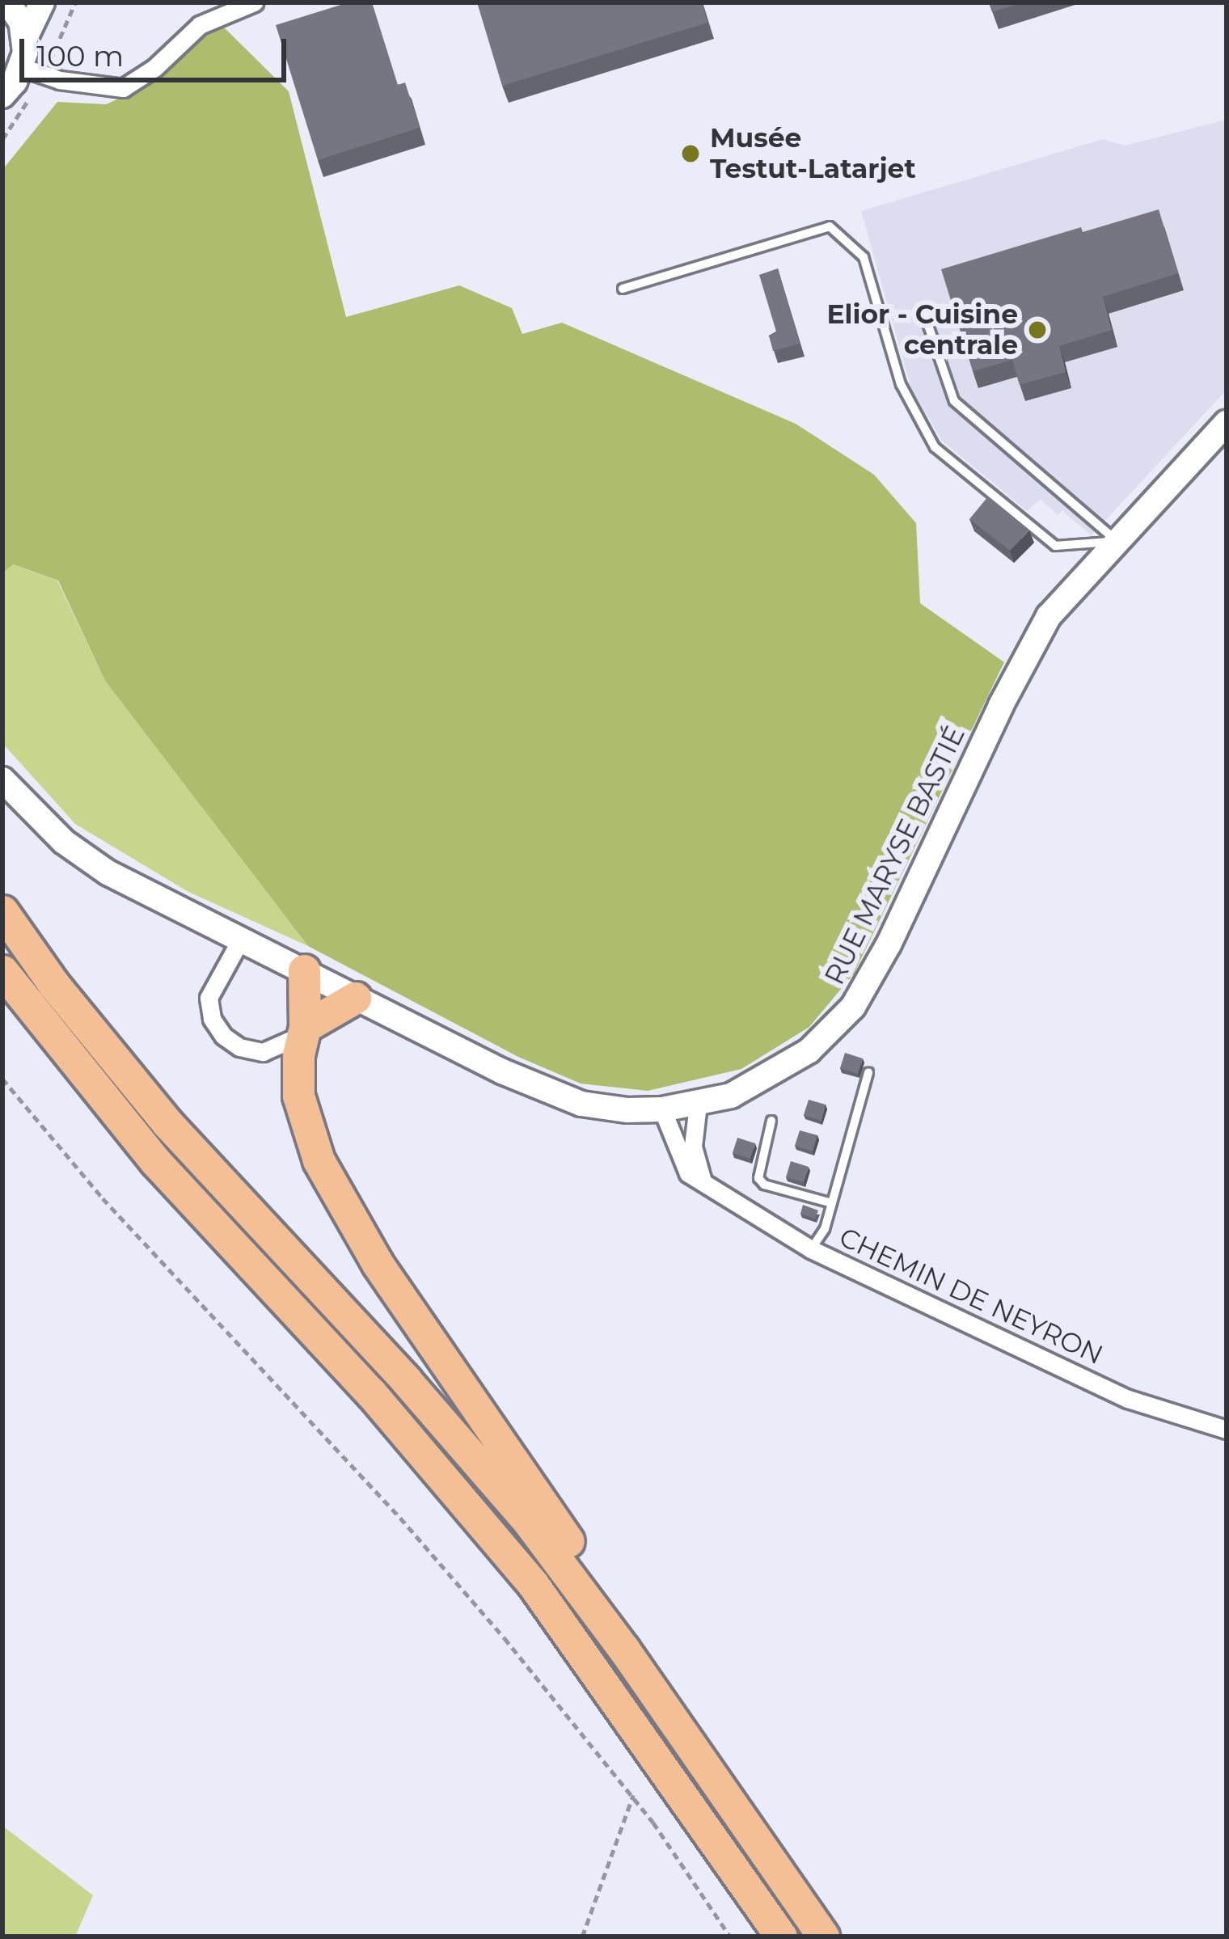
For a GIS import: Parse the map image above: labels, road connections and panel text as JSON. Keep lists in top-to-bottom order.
{
  "streets": {
    "main road": ["RUE MARYSE BASTIÉ"],
    "street": ["CHEMIN DE NEYRON"]
  },
  "crossings": [
    ["RUE MARYSE BASTIÉ", "CHEMIN DE NEYRON"]
  ],
  "places": ["Musée Testut-Latarjet", "Elior - Cuisine centrale"],
  "scale_bar": "100 m"
}
